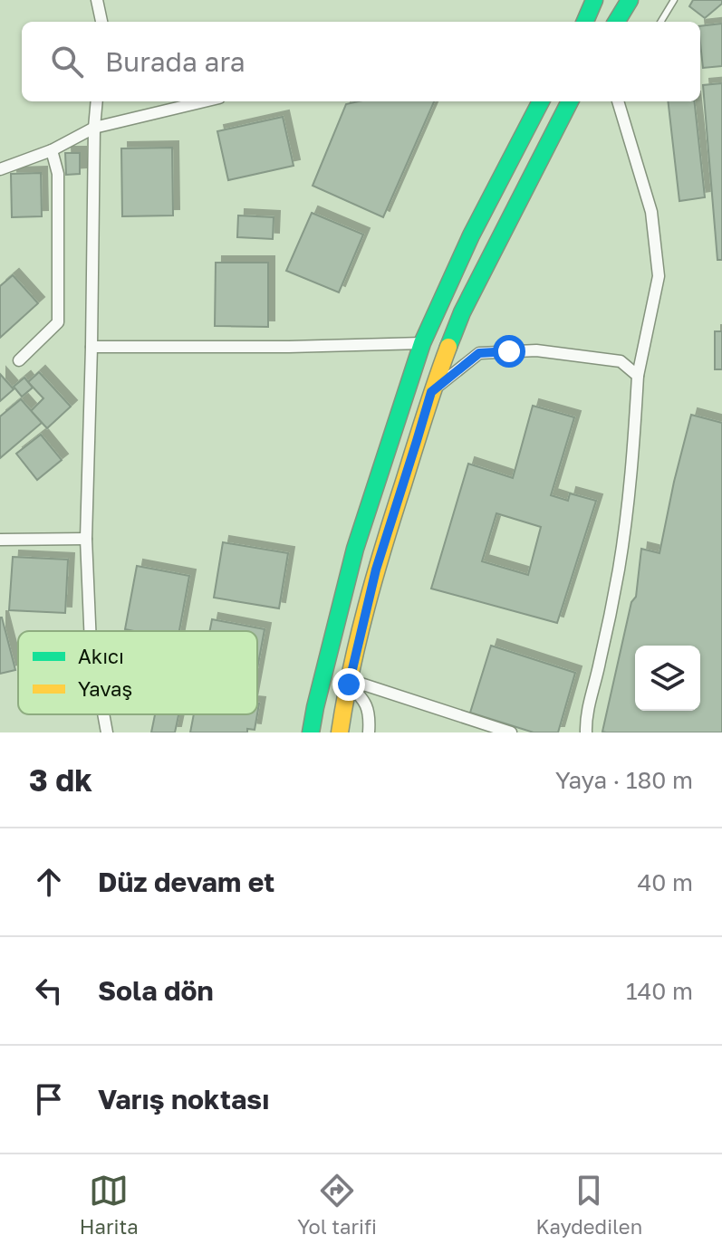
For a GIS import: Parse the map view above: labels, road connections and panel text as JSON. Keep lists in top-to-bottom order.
{
  "legend": ["Akıcı", "Yavaş"],
  "page": {
    "search": "Burada ara",
    "heading": ["3 dk", "Yaya · 180 m"],
    "list": [
      ["Düz devam et", "40 m"],
      ["Sola dön", "140 m"],
      "Varış noktası"
    ],
    "nav": ["Harita", "Yol tarifi", "Kaydedilen"]
  }
}
